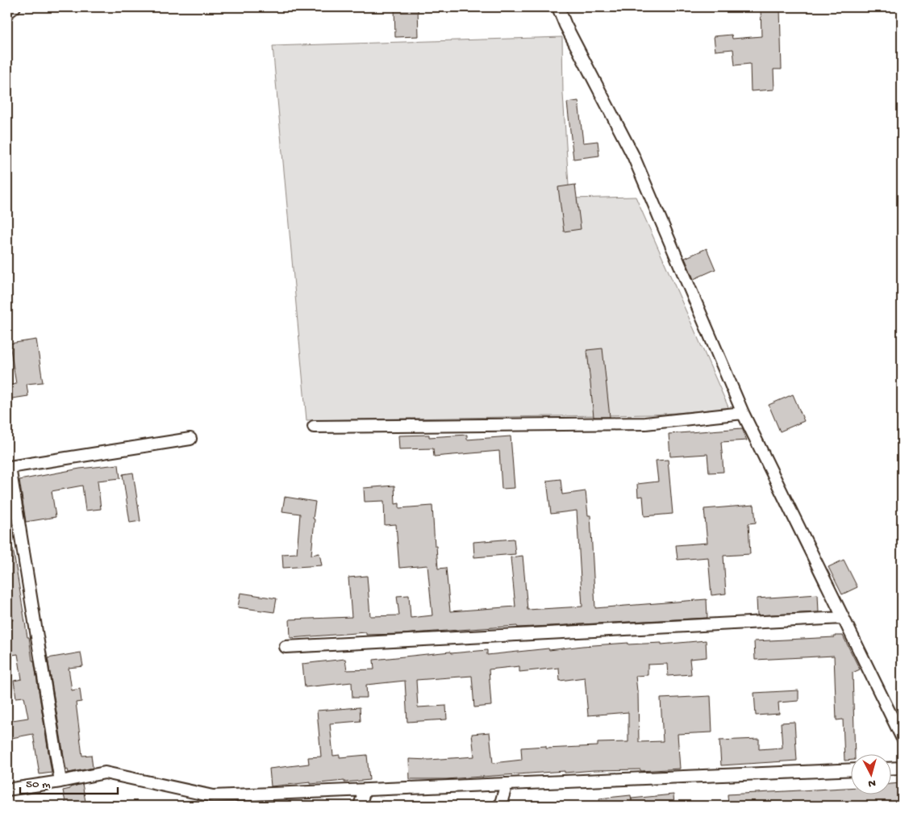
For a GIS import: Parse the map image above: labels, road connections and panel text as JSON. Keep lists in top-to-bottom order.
{
  "scale_bar": "50 m",
  "north": "bottom"
}
